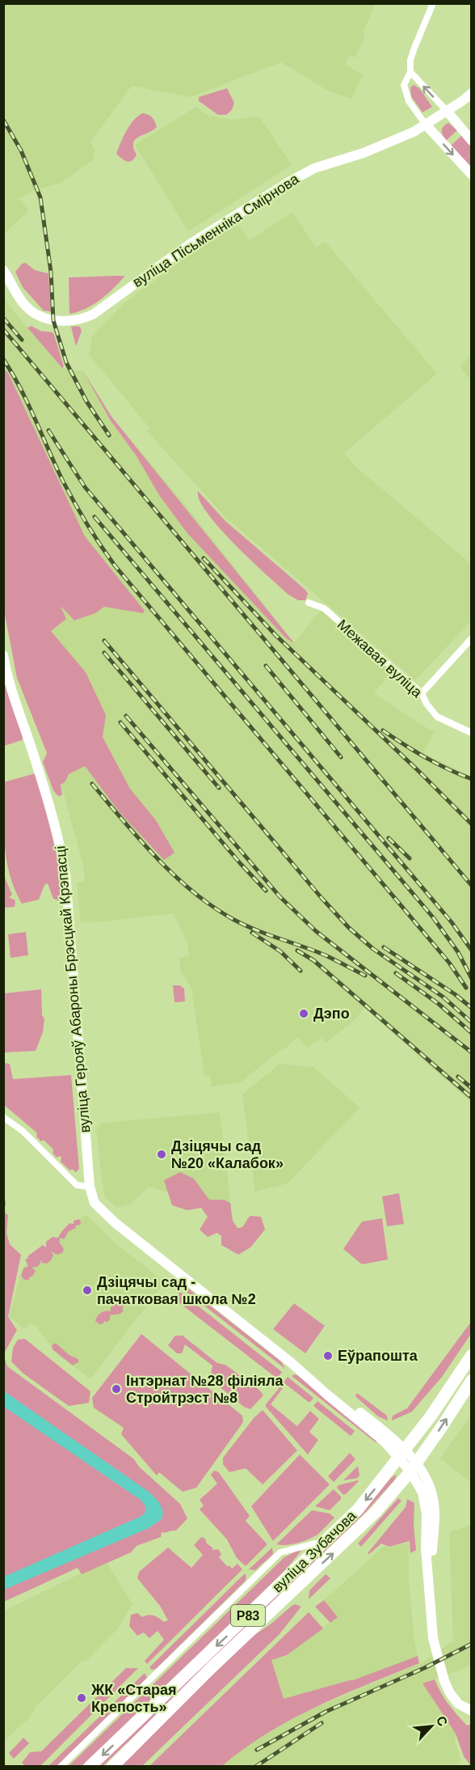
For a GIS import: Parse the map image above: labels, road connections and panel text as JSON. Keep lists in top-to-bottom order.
{
  "streets": {
    "highway": ["вуліца Зубачова", "Р83"],
    "main road": ["вуліца Пісьменніка Смірнова", "вуліца Герояў Абароны Брэсцкай Крэпасці"],
    "street": ["Межавая вуліца"]
  },
  "crossings": [
    ["вуліца Герояў Абароны Брэсцкай Крэпасці", "вуліца Зубачова"]
  ],
  "places": [
    "Дэпо",
    "Дзіцячы сад №20 «Калабок»",
    "Дзіцячы сад - пачатковая школа №2",
    "Еўрапошта",
    "Інтэрнат №28 фiлiяла Стройтрэст №8",
    "ЖК «Старая Крепость»"
  ],
  "north": "top right"
}
